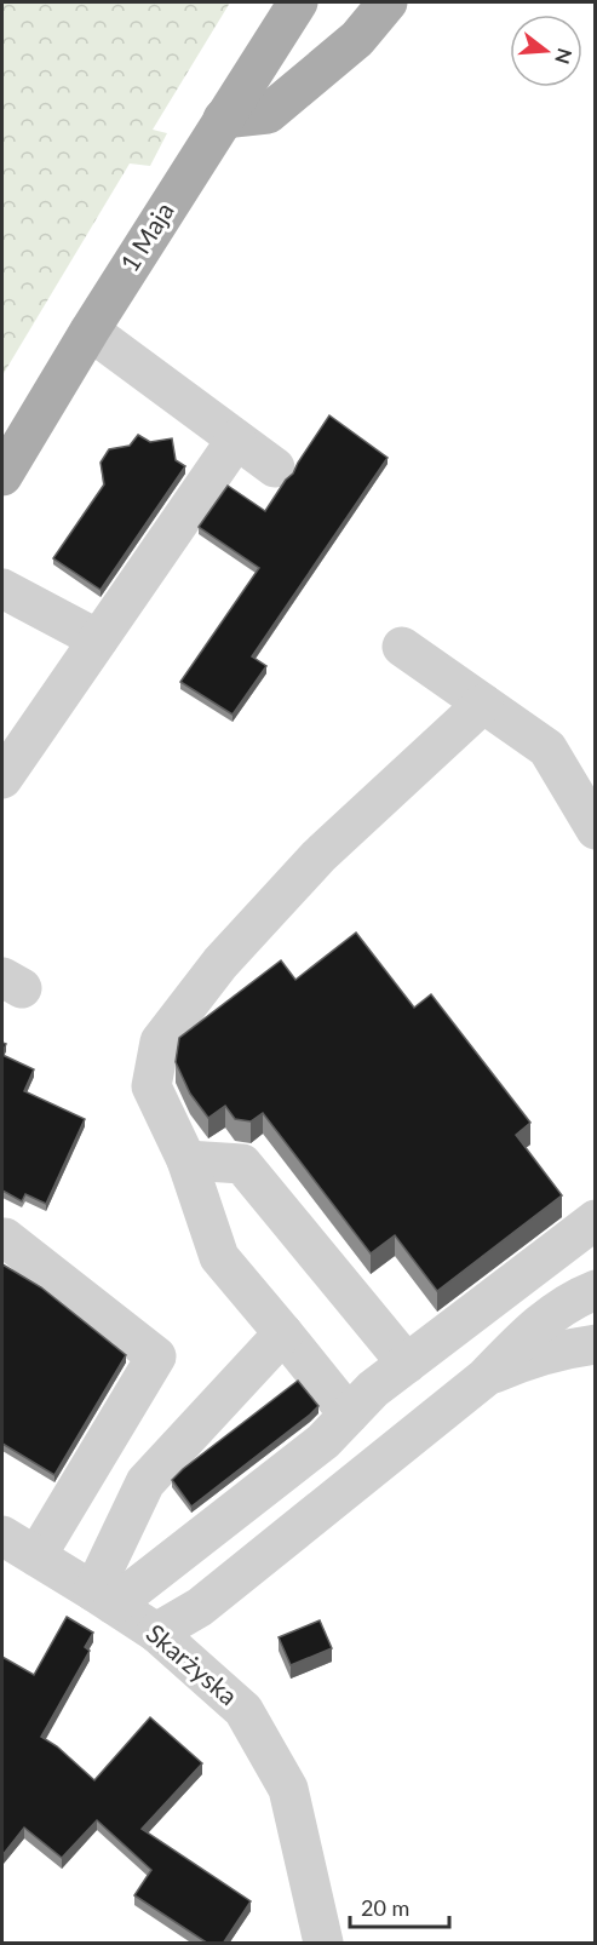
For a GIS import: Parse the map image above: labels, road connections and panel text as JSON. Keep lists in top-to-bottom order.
{
  "streets": {
    "main road": ["1 Maja"],
    "street": ["Skarżyska"]
  },
  "scale_bar": "20 m",
  "north": "right"
}
